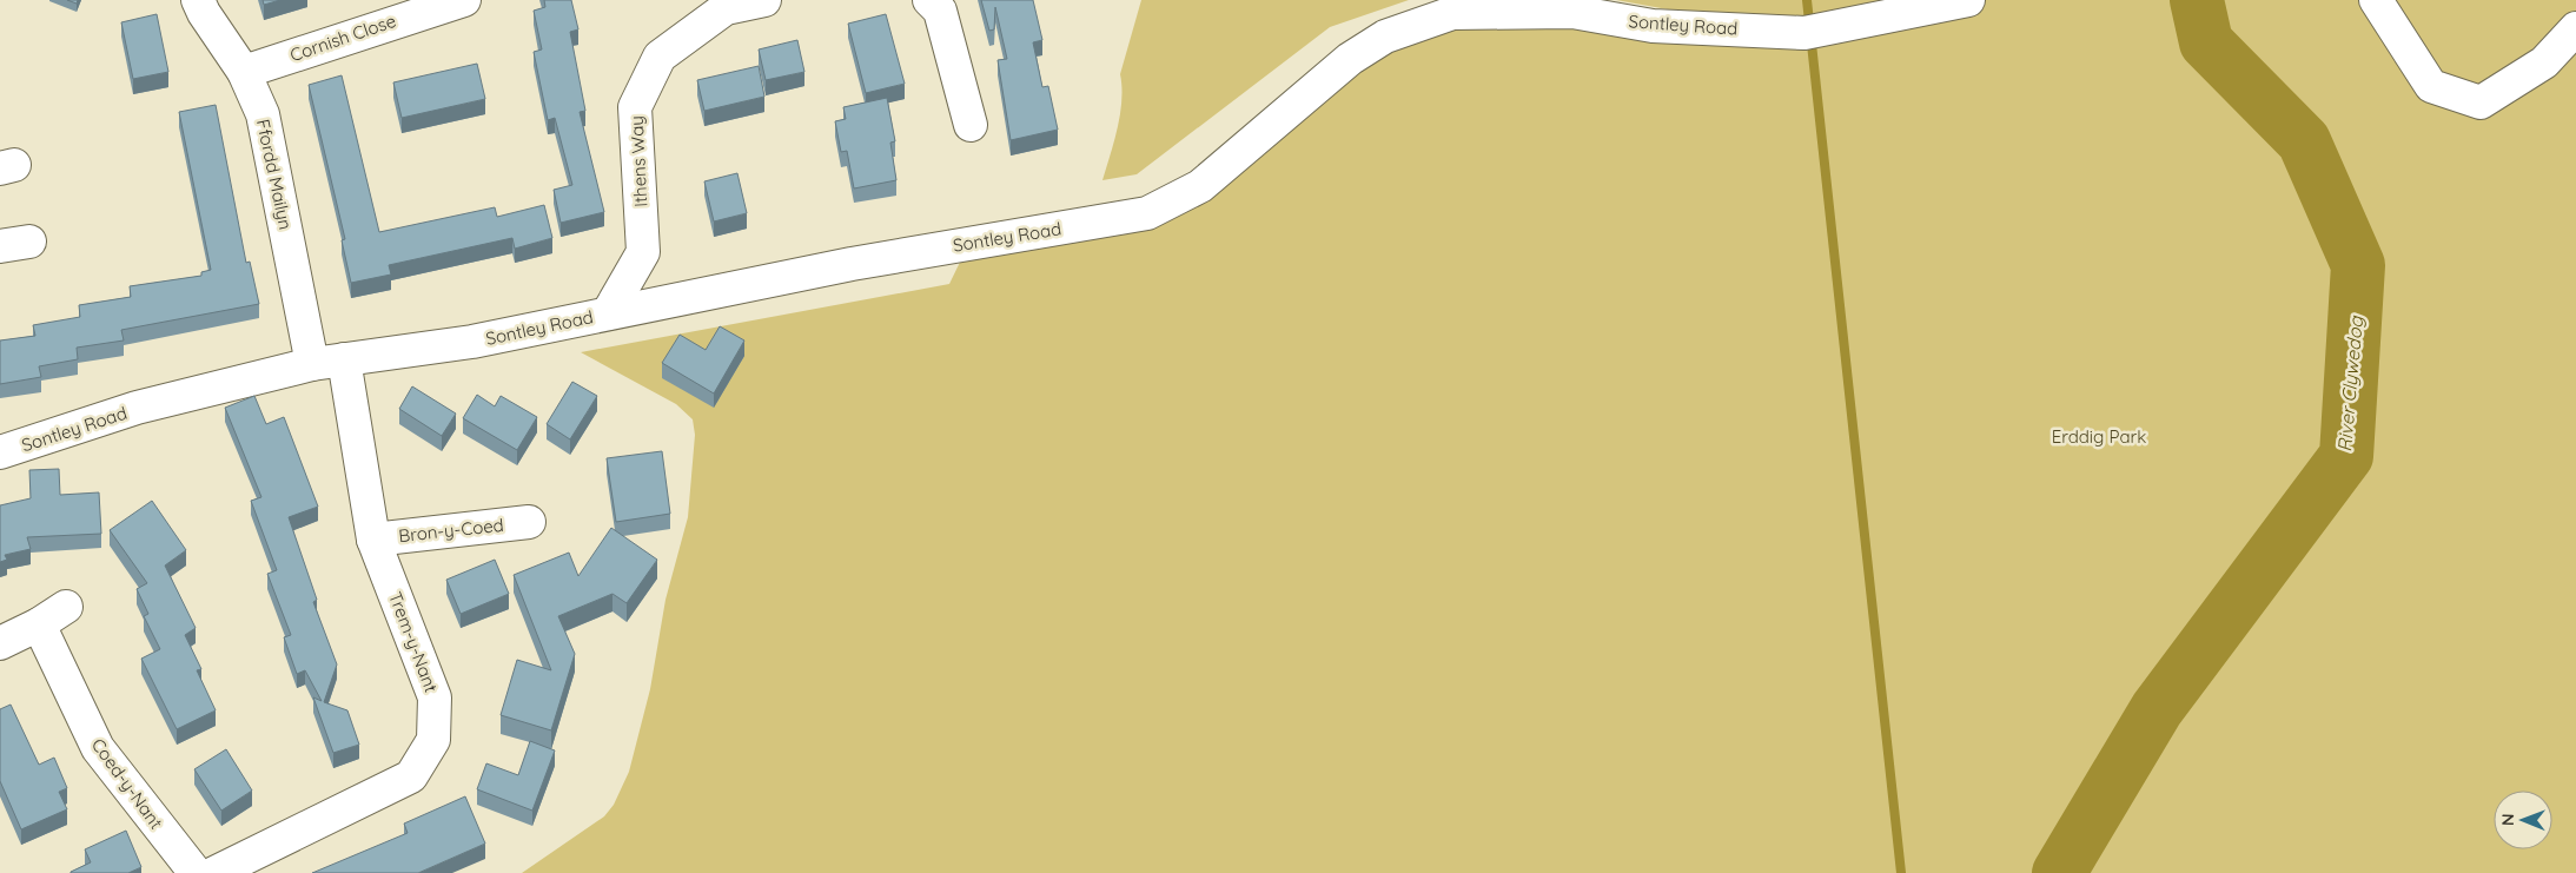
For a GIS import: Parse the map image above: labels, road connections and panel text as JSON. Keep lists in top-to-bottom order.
{
  "streets": {
    "street": [
      "Sontley Road",
      "Cornish Close",
      "Ithens Way",
      "Ffordd Mailyn",
      "Bron-y-Coed",
      "Trem-y-Nant",
      "Coed-y-Nant"
    ]
  },
  "crossings": [
    ["Sontley Road", "Ithens Way"],
    ["Sontley Road", "Ffordd Mailyn"],
    ["Sontley Road", "Trem-y-Nant"],
    ["Cornish Close", "Ffordd Mailyn"],
    ["Bron-y-Coed", "Trem-y-Nant"]
  ],
  "water": ["River Clywedog"],
  "parks": ["Erddig Park"],
  "north": "left"
}
